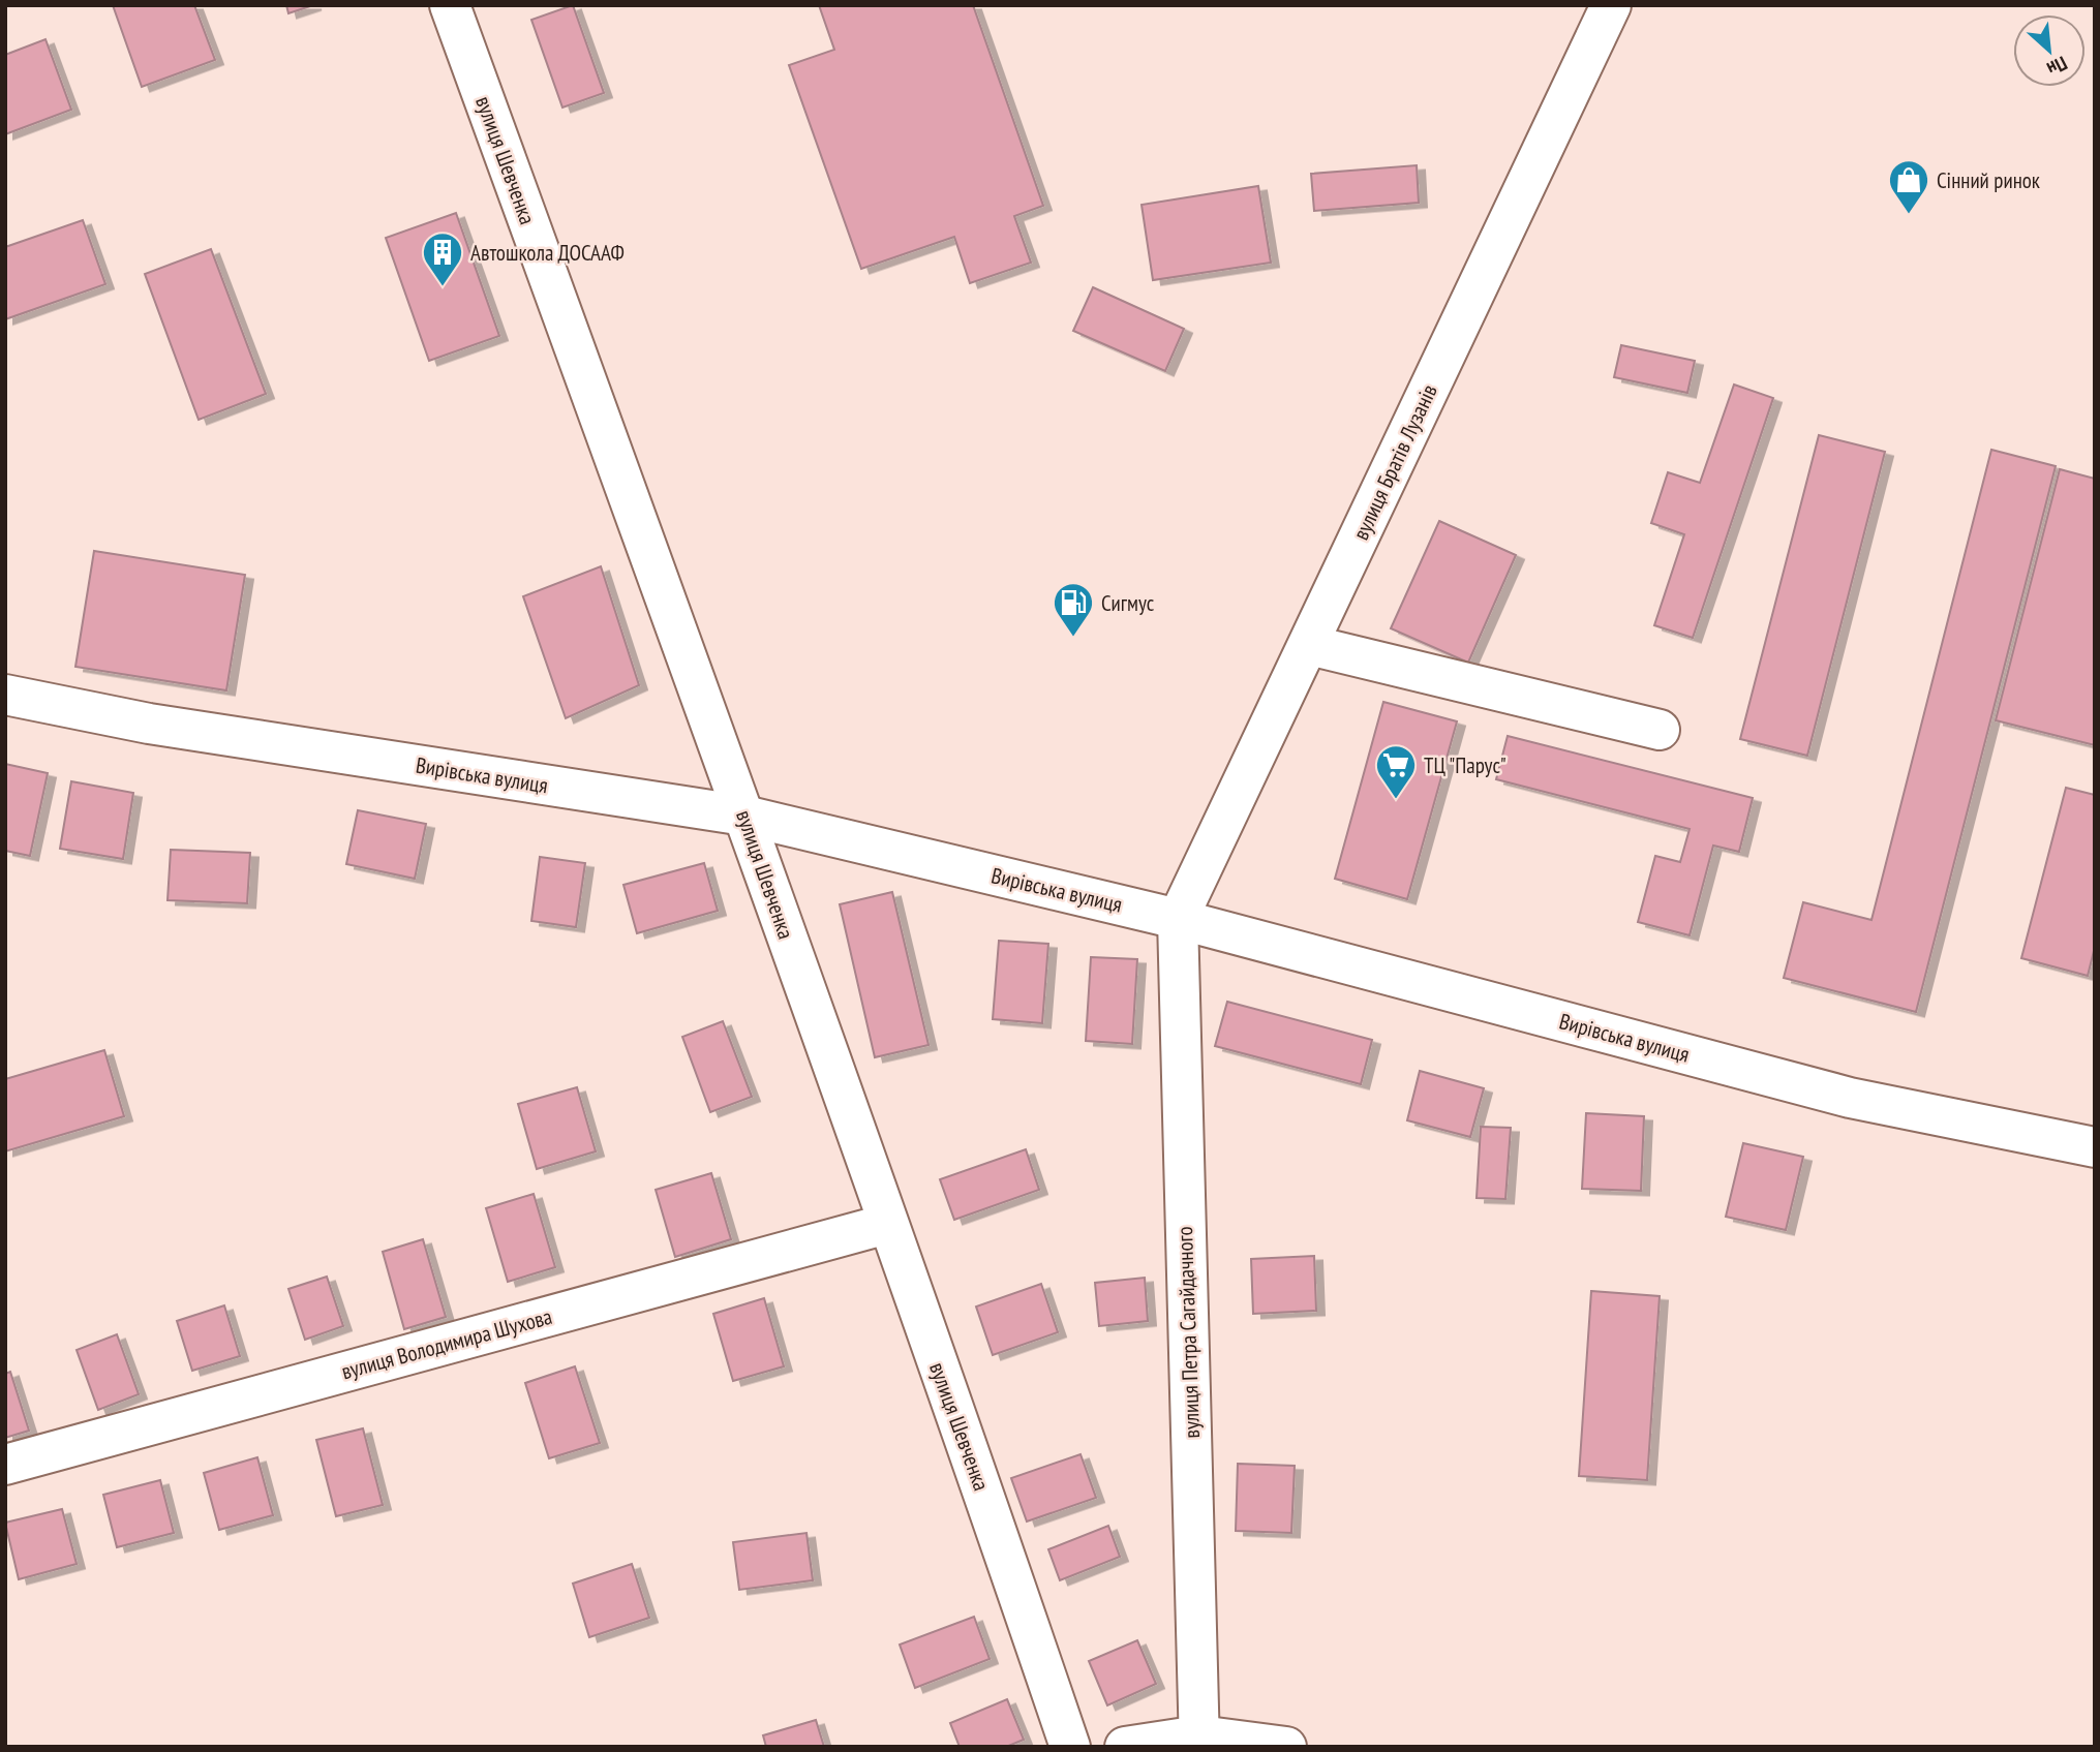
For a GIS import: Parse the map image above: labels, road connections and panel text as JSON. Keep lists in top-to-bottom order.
{
  "streets": {
    "street": [
      "вулиця Шевченка",
      "вулиця Братів Лузанів",
      "Вирівська вулиця",
      "вулиця Петра Сагайдачного",
      "вулиця Володимира Шухова"
    ]
  },
  "crossings": [
    ["вулиця Шевченка", "Вирівська вулиця"],
    ["вулиця Шевченка", "вулиця Володимира Шухова"],
    ["вулиця Братів Лузанів", "Вирівська вулиця"],
    ["вулиця Братів Лузанів", "вулиця Петра Сагайдачного"],
    ["Вирівська вулиця", "вулиця Петра Сагайдачного"]
  ],
  "places": {
    "shop": ["Сінний ринок"],
    "building": ["Автошкола ДОСААФ"],
    "fuel station": ["Сигмус"],
    "supermarket": ["ТЦ \"Парус\""]
  },
  "north": "bottom right"
}
